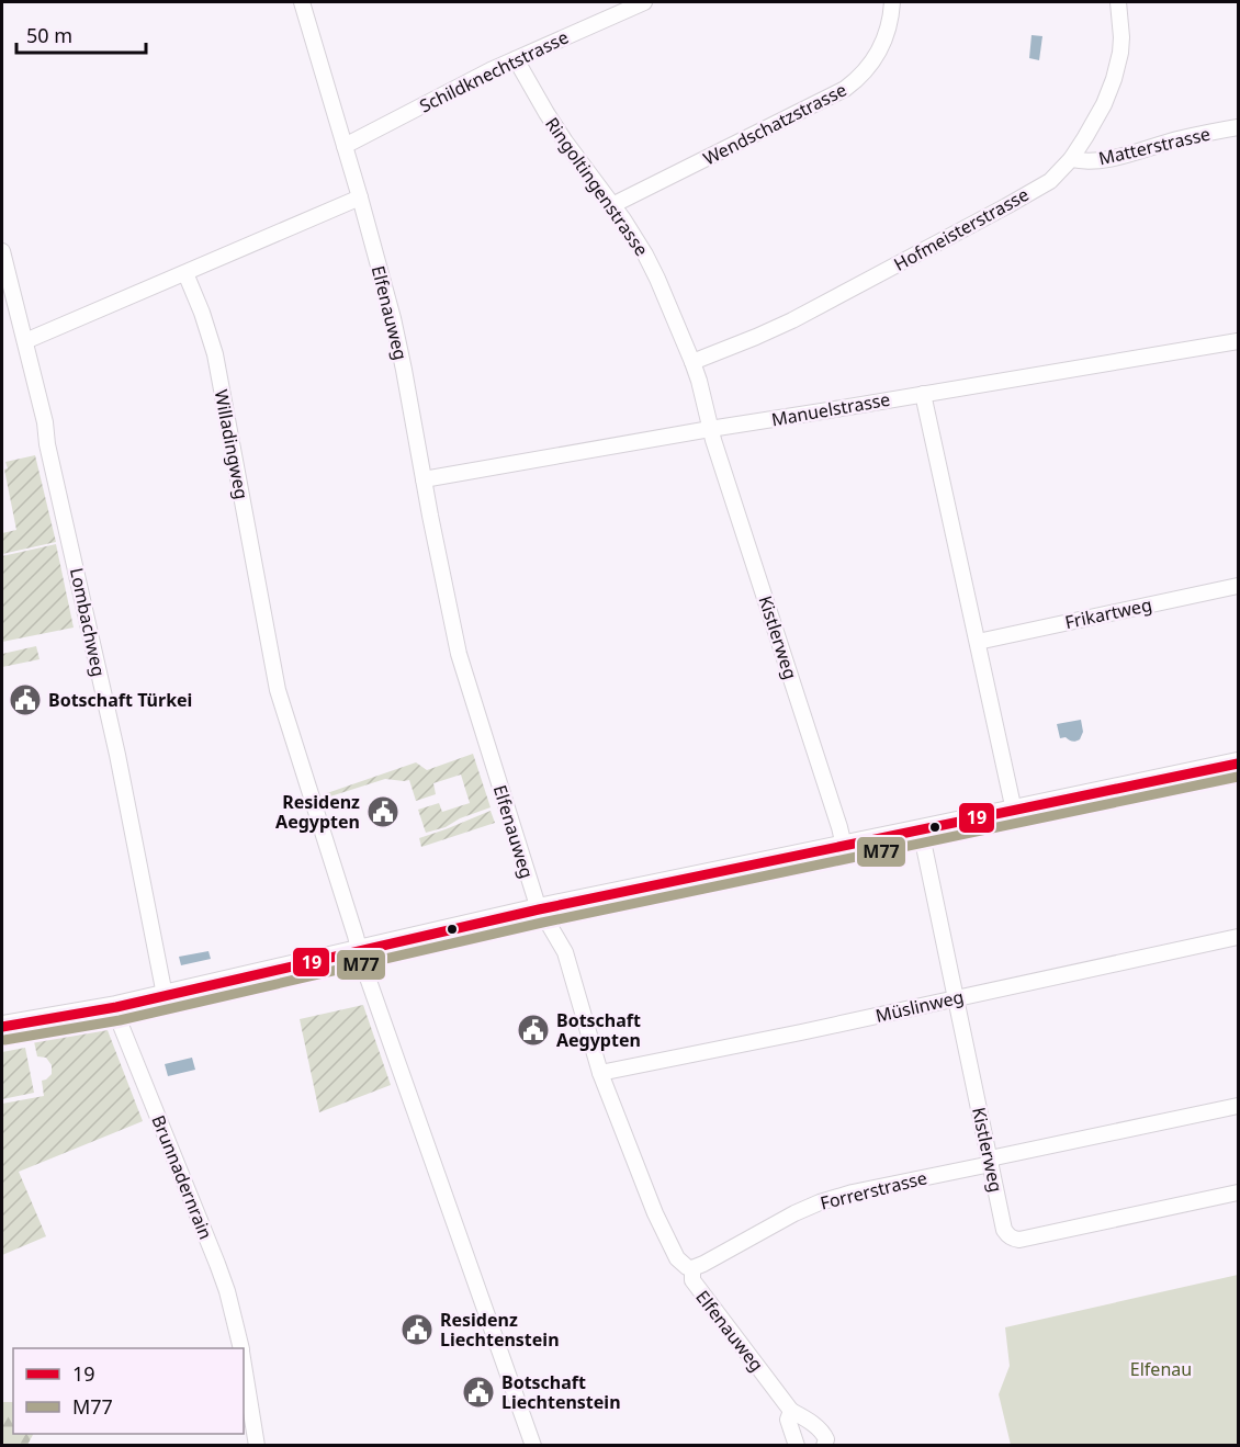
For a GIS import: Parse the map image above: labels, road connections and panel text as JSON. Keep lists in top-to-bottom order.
{
  "streets": {
    "street": [
      "Schildknechtstrasse",
      "Wendschatzstrasse",
      "Matterstrasse",
      "Ringoltingenstrasse",
      "Hofmeisterstrasse",
      "Elfenauweg",
      "Manuelstrasse",
      "Willadingweg",
      "Frikartweg",
      "Lombachweg",
      "Kistlerweg",
      "Müslinweg",
      "Brunnadernrain",
      "Forrerstrasse"
    ]
  },
  "crossings": [
    ["Schildknechtstrasse", "Ringoltingenstrasse"],
    ["Schildknechtstrasse", "Elfenauweg"],
    ["Wendschatzstrasse", "Ringoltingenstrasse"],
    ["Matterstrasse", "Hofmeisterstrasse"],
    ["Ringoltingenstrasse", "Hofmeisterstrasse"],
    ["Ringoltingenstrasse", "Manuelstrasse"],
    ["Ringoltingenstrasse", "Kistlerweg"],
    ["Elfenauweg", "Manuelstrasse"],
    ["Elfenauweg", "Müslinweg"],
    ["Elfenauweg", "Forrerstrasse"],
    ["Manuelstrasse", "Kistlerweg"],
    ["Kistlerweg", "Müslinweg"],
    ["Kistlerweg", "Forrerstrasse"]
  ],
  "parks": ["Elfenau"],
  "places": {
    "public building": [
      "Botschaft Türkei",
      "Residenz Aegypten",
      "Botschaft Aegypten",
      "Residenz Liechtenstein",
      "Botschaft Liechtenstein"
    ]
  },
  "lines": ["transit line 19", "transit line M77"],
  "legend": ["19", "M77"],
  "scale_bar": "50 m"
}
